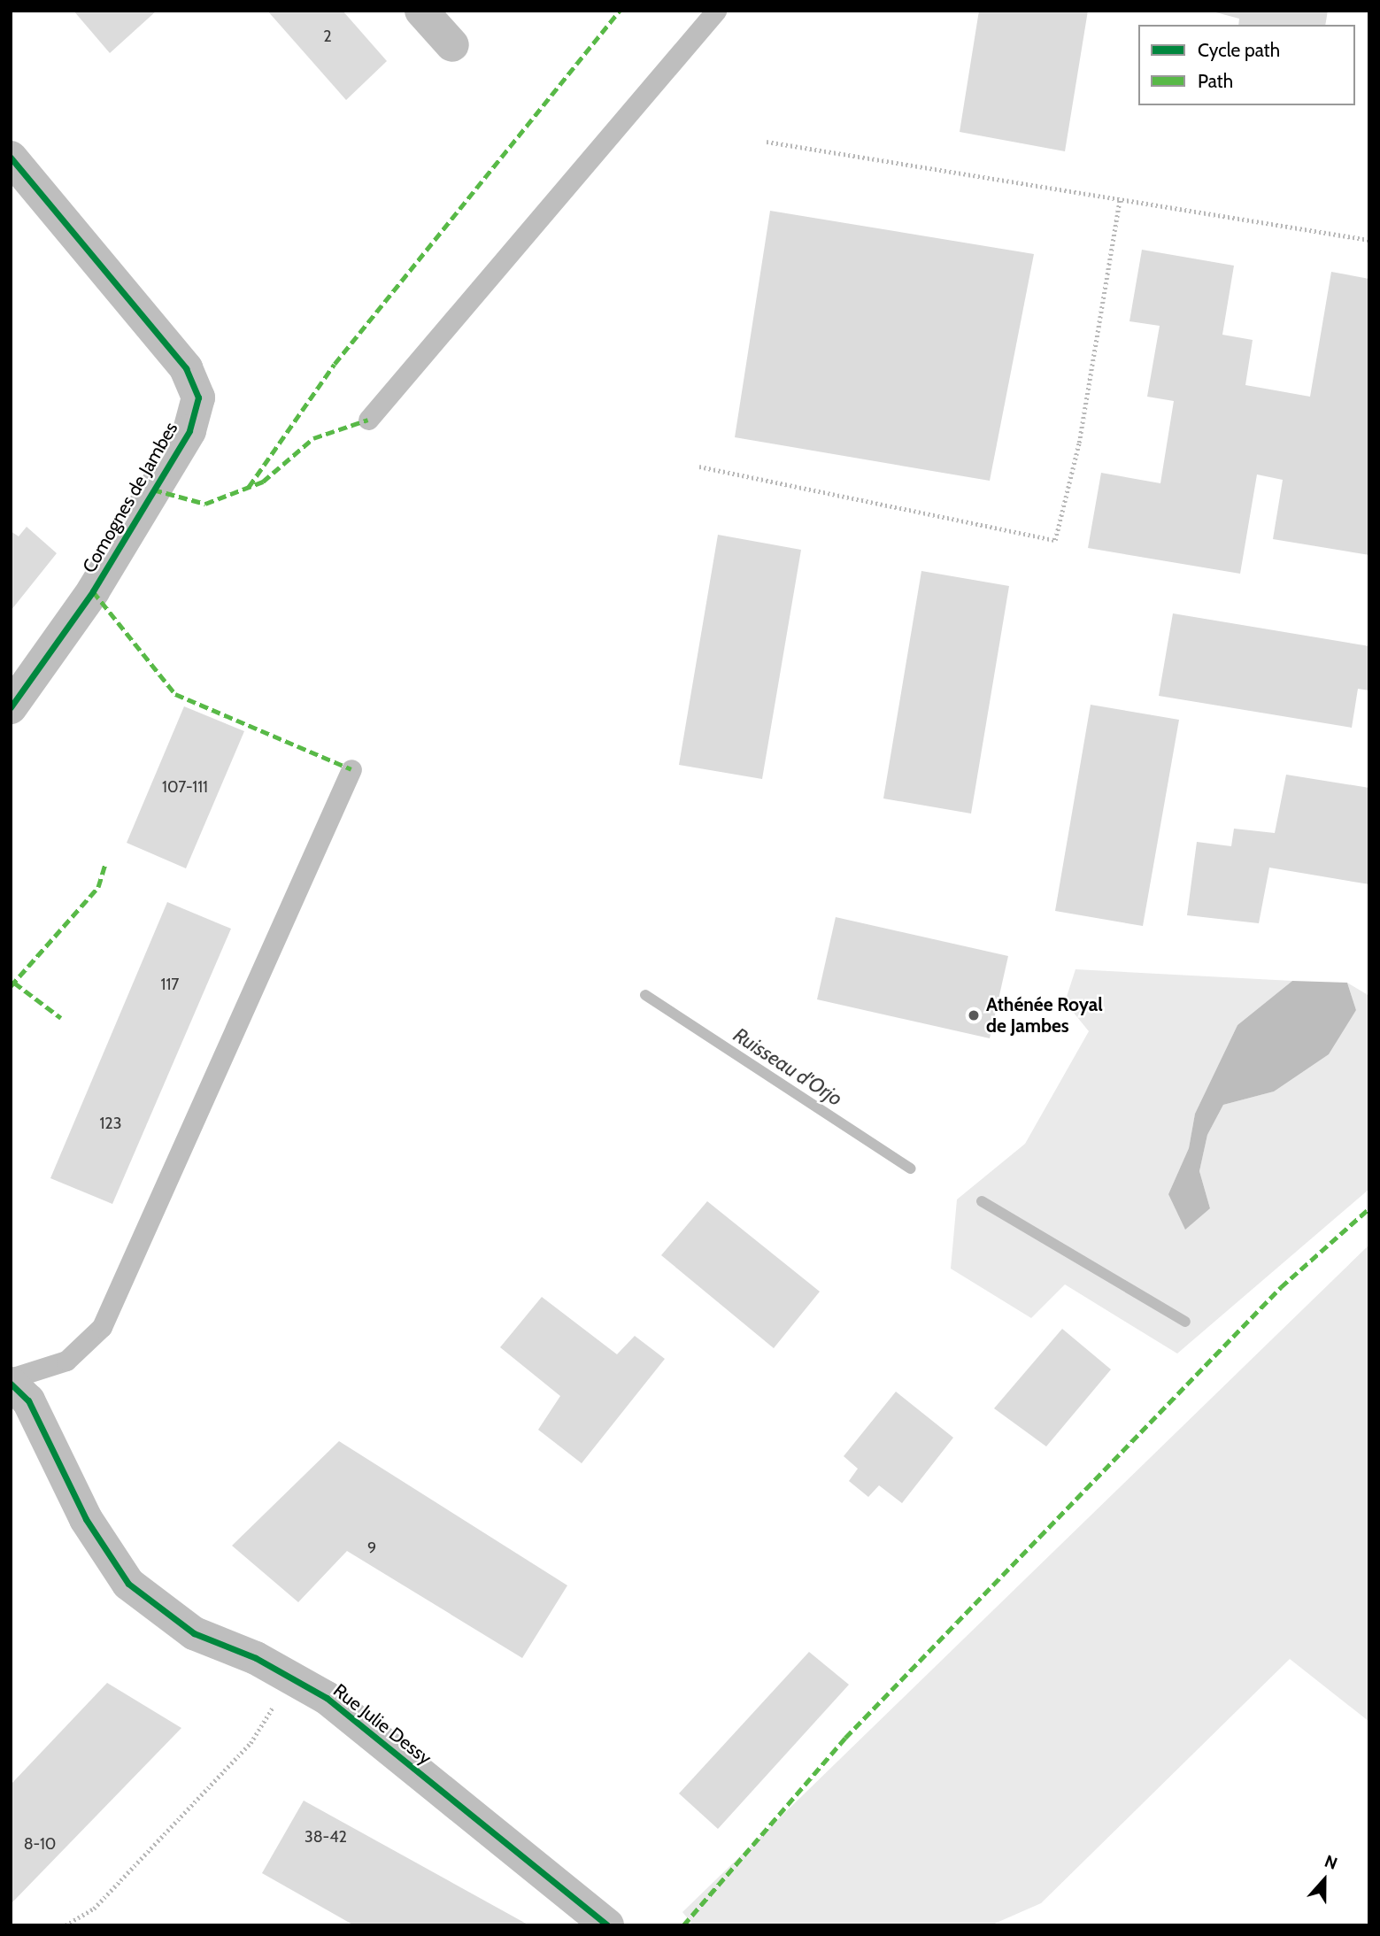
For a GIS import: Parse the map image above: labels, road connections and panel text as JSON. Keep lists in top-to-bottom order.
{
  "streets": {
    "street": ["Comognes de Jambes", "Rue Julie Dessy"]
  },
  "water": ["Ruisseau d'Orjo"],
  "places": ["Athénée Royal de Jambes"],
  "house_numbers": [
    "2",
    "107-111",
    "117",
    "123",
    "9",
    "38-42",
    "8-10"
  ],
  "legend": ["Cycle path", "Path"],
  "north": "top"
}
